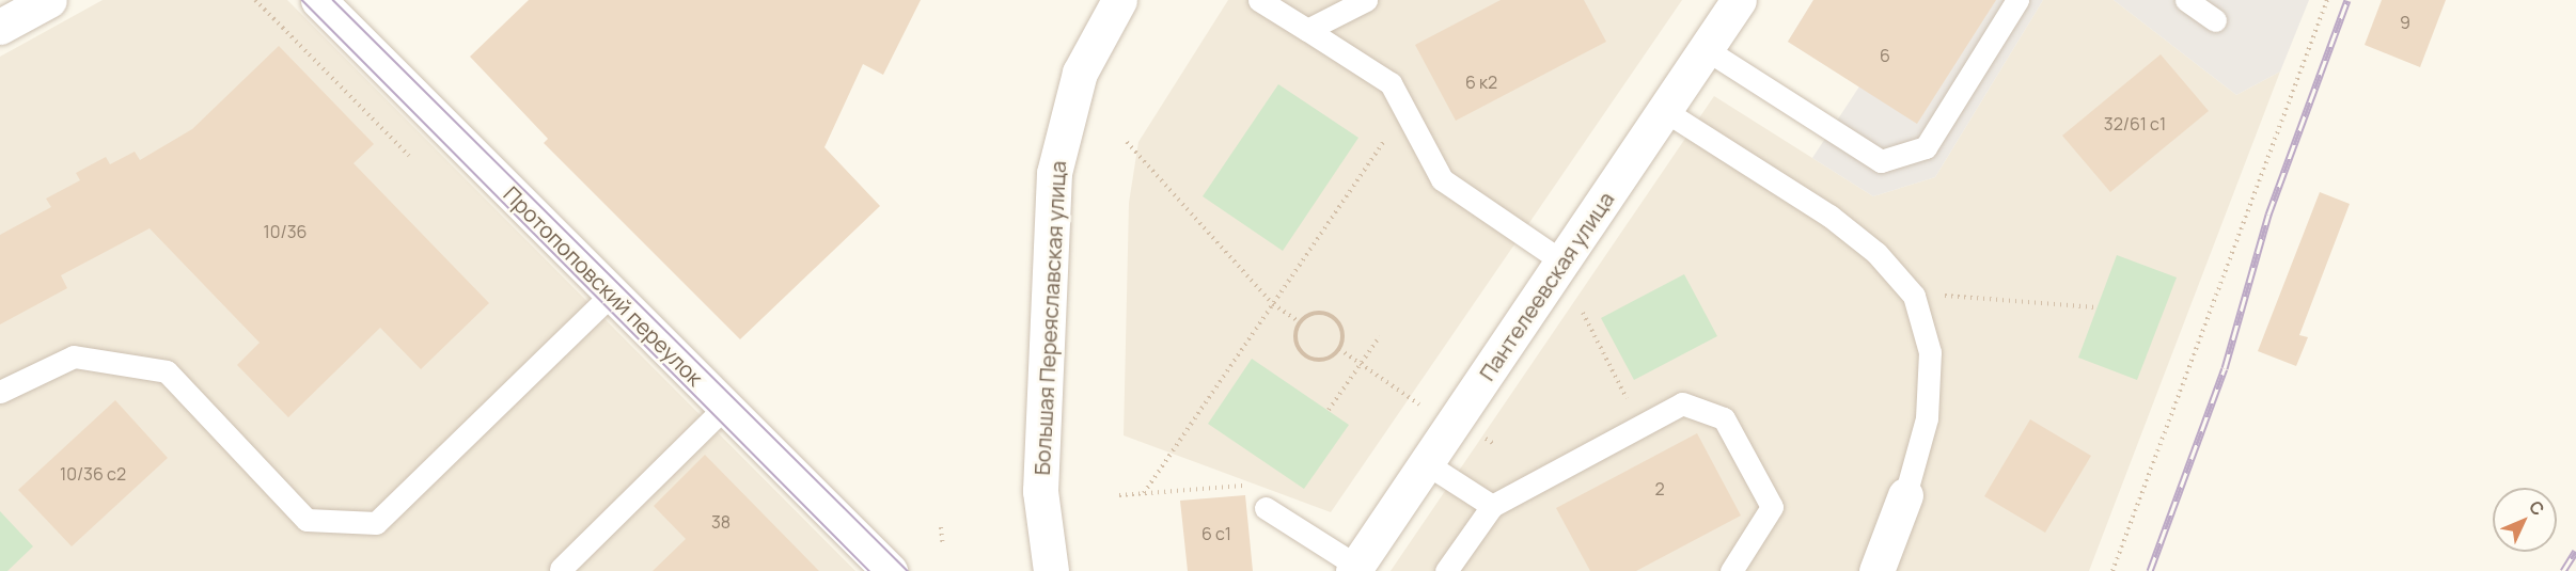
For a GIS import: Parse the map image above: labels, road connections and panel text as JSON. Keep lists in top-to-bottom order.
{
  "streets": {
    "street": ["Протопоповский переулок", "Пантелеевская улица", "Большая Переяславская улица"]
  },
  "house_numbers": [
    "9",
    "6",
    "6 к2",
    "32/61 с1",
    "10/36",
    "10/36 с2",
    "2",
    "38",
    "6 с1"
  ],
  "north": "top right"
}
